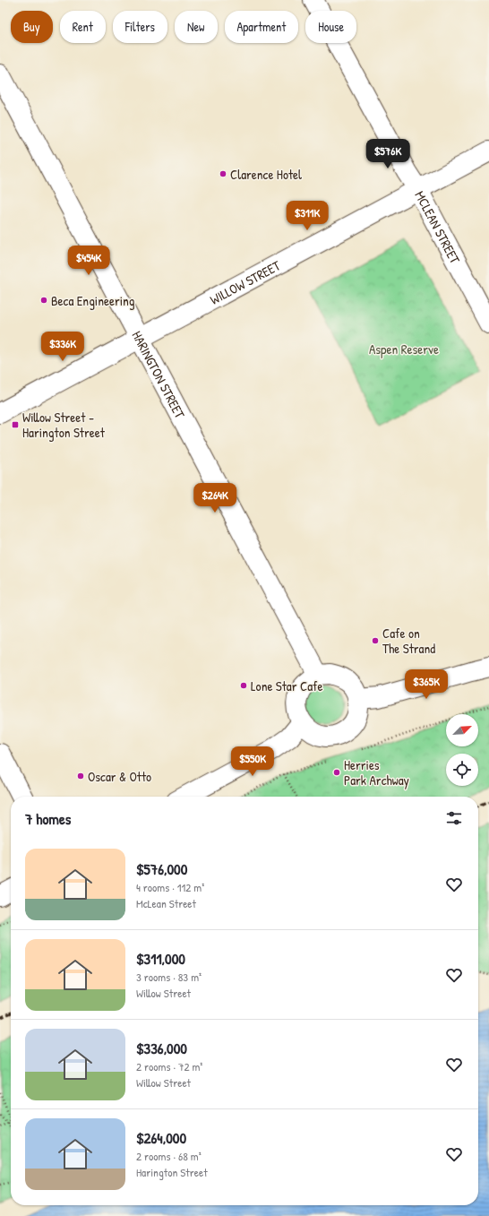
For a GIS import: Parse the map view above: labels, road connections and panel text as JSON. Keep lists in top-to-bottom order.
{
  "streets": {
    "street": ["MCLEAN STREET", "WILLOW STREET", "HARINGTON STREET"]
  },
  "crossings": [
    ["MCLEAN STREET", "WILLOW STREET"],
    ["WILLOW STREET", "HARINGTON STREET"]
  ],
  "parks": ["Aspen Reserve"],
  "places": {
    "other": [
      "Clarence Hotel",
      "Beca Engineering",
      "Cafe on The Strand",
      "Lone Star Cafe",
      "Herries Park Archway",
      "Oscar & Otto"
    ],
    "transit": ["Willow Street - Harington Street"]
  },
  "north": "top right",
  "page": {
    "chip": [
      "Buy",
      "Rent",
      "Filters",
      "New",
      "Apartment",
      "House"
    ],
    "price": [
      "$576K",
      "$311K",
      "$454K",
      "$336K",
      "$264K",
      "$365K",
      "$550K"
    ],
    "heading": "7 homes",
    "list": [
      {
        "name": "$576,000",
        "note": "4 rooms · 112 m² · McLean Street"
      },
      {
        "name": "$311,000",
        "note": "3 rooms · 83 m² · Willow Street"
      },
      {
        "name": "$336,000",
        "note": "2 rooms · 72 m² · Willow Street"
      },
      {
        "name": "$264,000",
        "note": "2 rooms · 68 m² · Harington Street"
      }
    ]
  }
}
